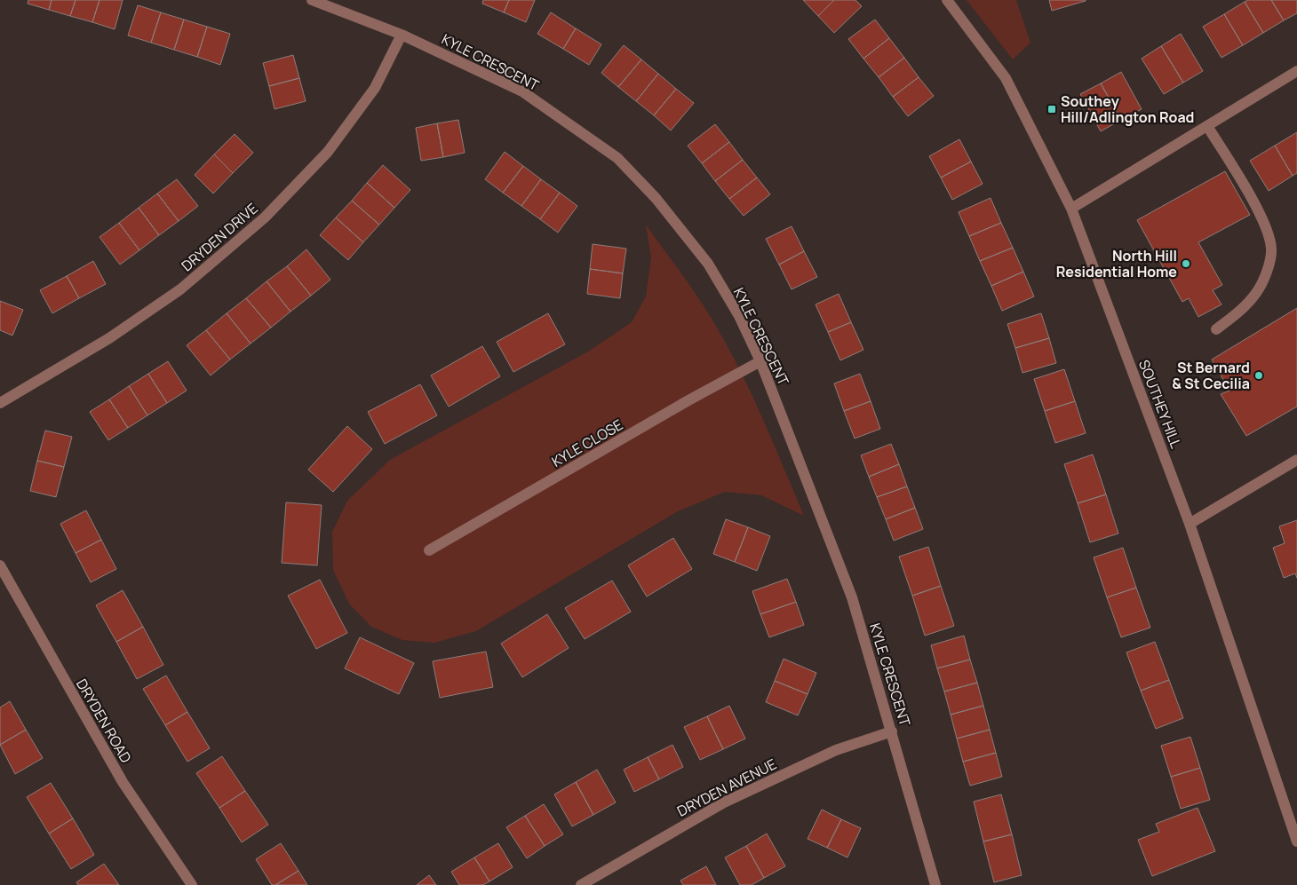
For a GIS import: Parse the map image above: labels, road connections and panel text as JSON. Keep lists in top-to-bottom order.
{
  "streets": {
    "street": [
      "KYLE CRESCENT",
      "DRYDEN DRIVE",
      "SOUTHEY HILL",
      "KYLE CLOSE",
      "DRYDEN ROAD",
      "DRYDEN AVENUE"
    ]
  },
  "crossings": [
    ["KYLE CRESCENT", "DRYDEN DRIVE"],
    ["KYLE CRESCENT", "KYLE CLOSE"],
    ["KYLE CRESCENT", "DRYDEN AVENUE"]
  ],
  "places": {
    "transit": ["Southey Hill/Adlington Road"],
    "other": ["North Hill Residential Home", "St Bernard & St Cecilia"]
  }
}
